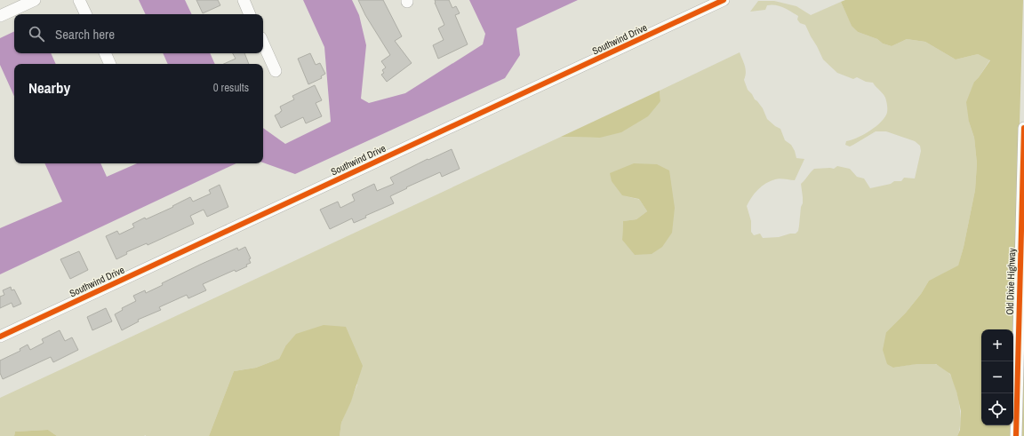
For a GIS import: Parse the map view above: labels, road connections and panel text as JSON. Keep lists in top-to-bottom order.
{
  "streets": {
    "street": ["Southwind Drive", "Old Dixie Highway"]
  },
  "page": {
    "search": "Search here",
    "heading": ["Nearby", "0 results"],
    "map_buttons": ["+", "−"]
  }
}
